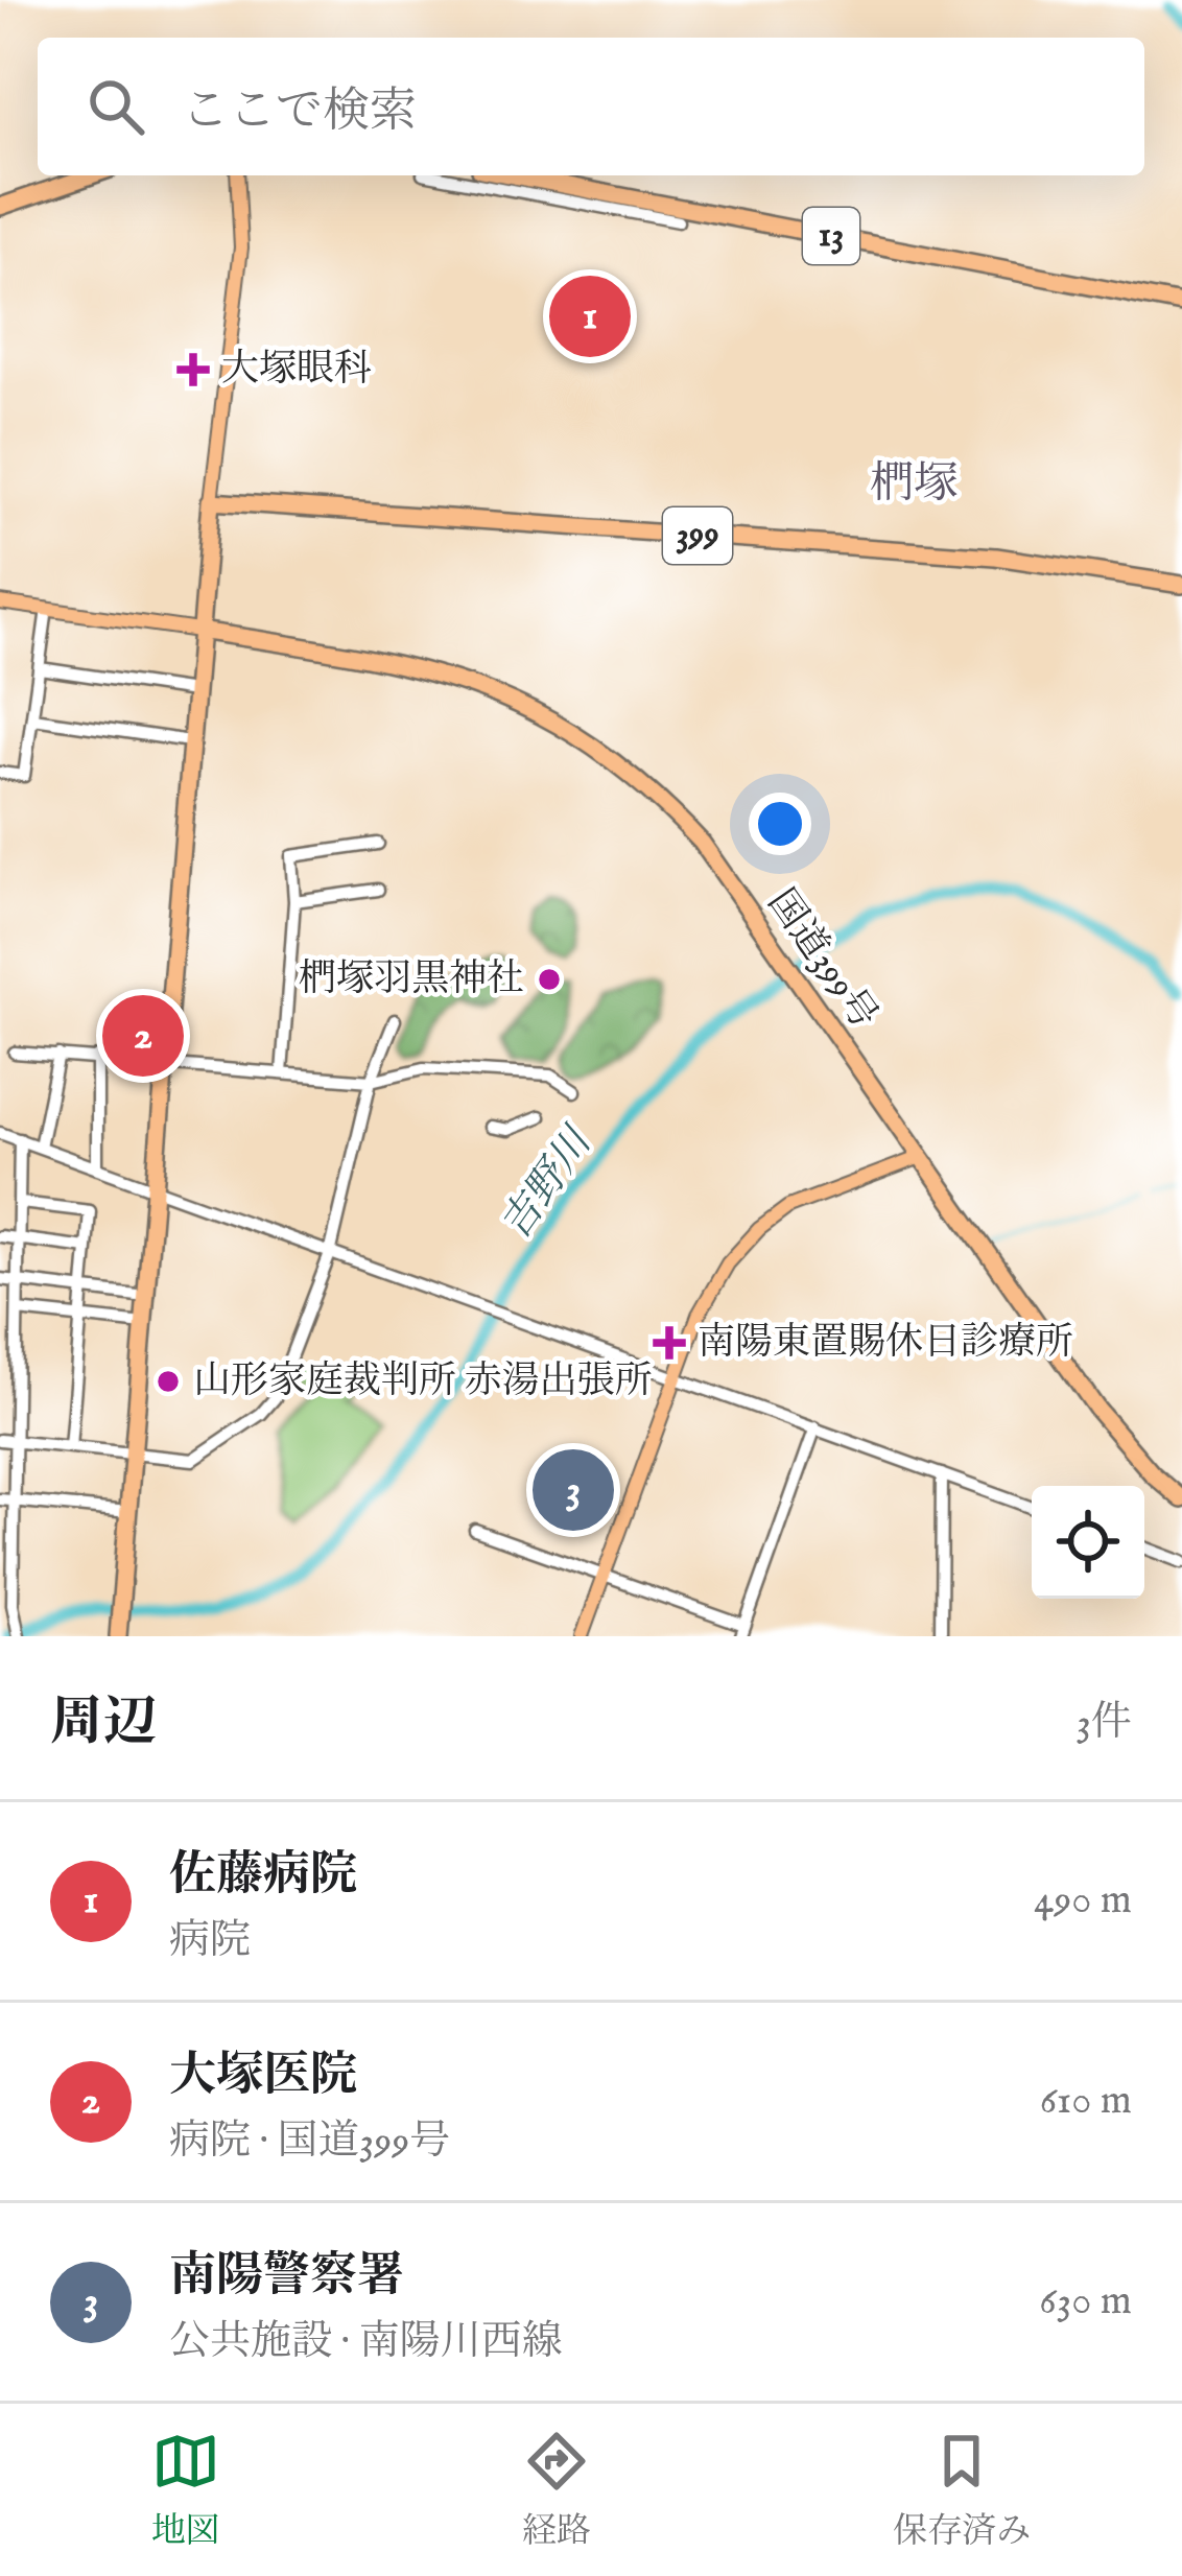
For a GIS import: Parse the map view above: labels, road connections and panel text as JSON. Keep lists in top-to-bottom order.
{
  "streets": {
    "highway": ["13", "399", "国道399号"]
  },
  "districts": ["椚塚"],
  "water": ["吉野川"],
  "places": {
    "health": ["大塚眼科", "南陽東置賜休日診療所"],
    "other": ["椚塚羽黒神社", "山形家庭裁判所 赤湯出張所"]
  },
  "page": {
    "search": "ここで検索",
    "pins": ["1", "2", "3"],
    "heading": ["周辺", "3件"],
    "list": [
      {
        "mark": "1",
        "name": "佐藤病院",
        "note": "病院",
        "value": "490 m"
      },
      {
        "mark": "2",
        "name": "大塚医院",
        "note": "病院 · 国道399号",
        "value": "610 m"
      },
      {
        "mark": "3",
        "name": "南陽警察署",
        "note": "公共施設 · 南陽川西線",
        "value": "630 m"
      }
    ],
    "nav": ["地図", "経路", "保存済み"]
  }
}
